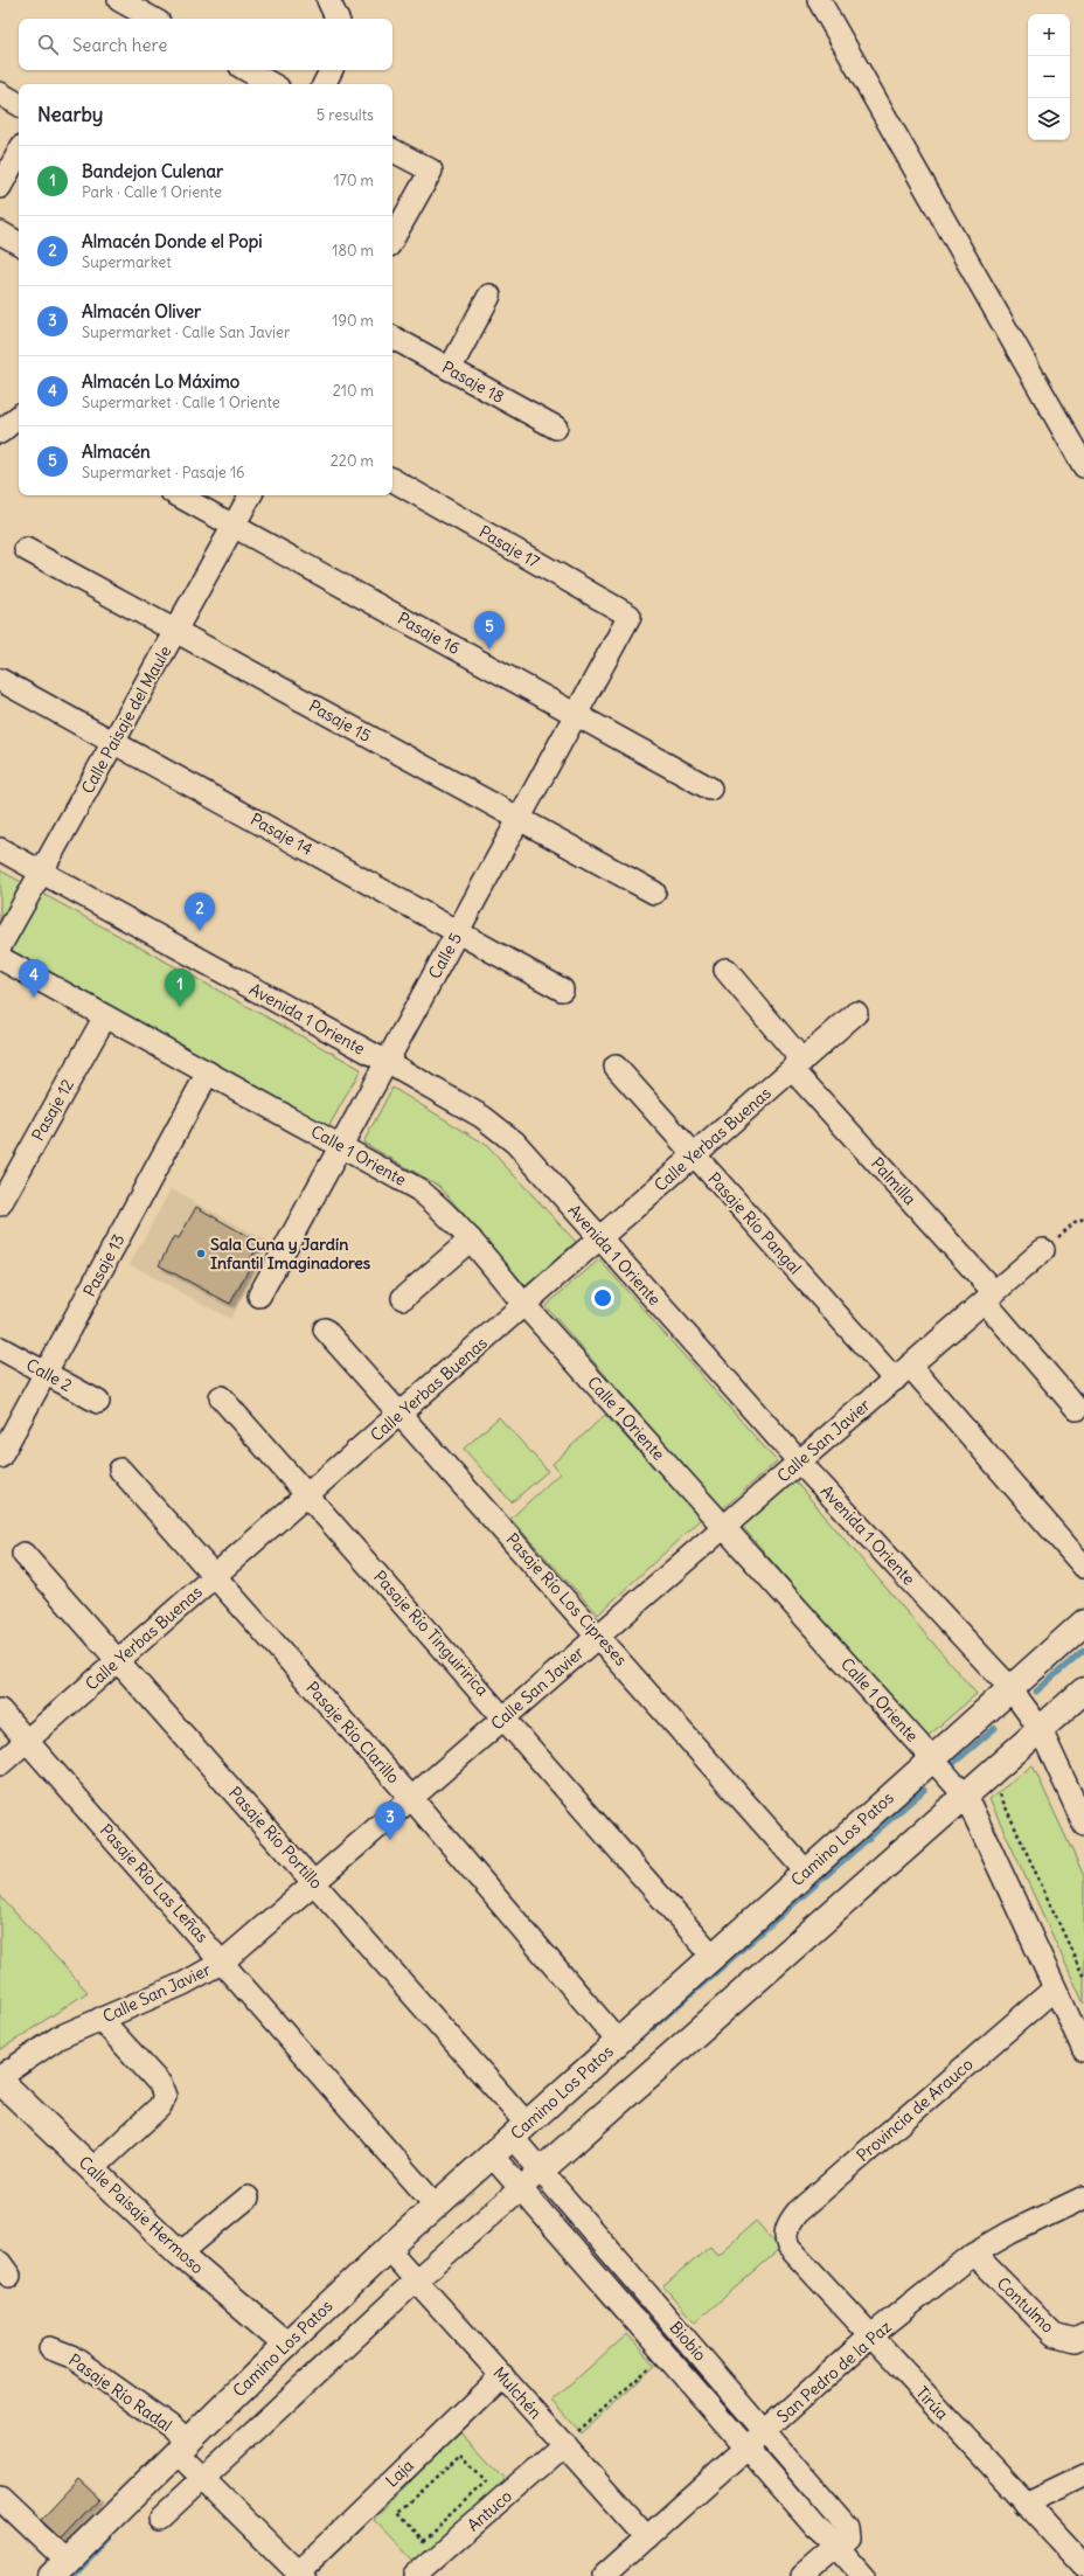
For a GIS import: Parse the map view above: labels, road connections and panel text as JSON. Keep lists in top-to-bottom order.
{
  "streets": {
    "street": [
      "Pasaje 18",
      "Pasaje 17",
      "Pasaje 16",
      "Calle Paisaje del Maule",
      "Pasaje 15",
      "Pasaje 14",
      "Calle 5",
      "Avenida 1 Oriente",
      "Pasaje 12",
      "Calle Yerbas Buenas",
      "Calle 1 Oriente",
      "Palmilla",
      "Pasaje Río Pangal",
      "Pasaje 13",
      "Calle 2",
      "Calle San Javier",
      "Pasaje Río Los Cipreses",
      "Pasaje Río Tinguiririca",
      "Pasaje Río Clarillo",
      "Pasaje Río Portillo",
      "Camino Los Patos",
      "Pasaje Río Las Leñas",
      "Provincia de Arauco",
      "Calle Paisaje Hermoso",
      "Contulmo",
      "Biobío",
      "San Pedro de la Paz",
      "Pasaje Río Radal",
      "Mulchén",
      "Tirúa",
      "Laja",
      "Antuco"
    ]
  },
  "crossings": [
    ["Pasaje 17", "Calle 5"],
    ["Pasaje 16", "Calle Paisaje del Maule"],
    ["Pasaje 16", "Calle 5"],
    ["Calle Paisaje del Maule", "Pasaje 15"],
    ["Calle Paisaje del Maule", "Pasaje 14"],
    ["Calle Paisaje del Maule", "Avenida 1 Oriente"],
    ["Pasaje 15", "Calle 5"],
    ["Pasaje 14", "Calle 5"],
    ["Calle 5", "Avenida 1 Oriente"],
    ["Calle 5", "Calle 1 Oriente"],
    ["Avenida 1 Oriente", "Calle Yerbas Buenas"],
    ["Avenida 1 Oriente", "Calle San Javier"],
    ["Avenida 1 Oriente", "Camino Los Patos"],
    ["Pasaje 12", "Calle 1 Oriente"],
    ["Calle Yerbas Buenas", "Calle 1 Oriente"],
    ["Calle Yerbas Buenas", "Palmilla"],
    ["Calle Yerbas Buenas", "Pasaje Río Pangal"],
    ["Calle Yerbas Buenas", "Pasaje Río Los Cipreses"],
    ["Calle Yerbas Buenas", "Pasaje Río Tinguiririca"],
    ["Calle Yerbas Buenas", "Pasaje Río Clarillo"],
    ["Calle Yerbas Buenas", "Pasaje Río Portillo"],
    ["Calle Yerbas Buenas", "Pasaje Río Las Leñas"],
    ["Calle 1 Oriente", "Pasaje 13"],
    ["Calle 1 Oriente", "Calle San Javier"],
    ["Calle 1 Oriente", "Camino Los Patos"],
    ["Calle 1 Oriente", "Provincia de Arauco"],
    ["Palmilla", "Calle San Javier"],
    ["Pasaje Río Pangal", "Calle San Javier"],
    ["Pasaje 13", "Calle 2"],
    ["Calle San Javier", "Pasaje Río Los Cipreses"],
    ["Calle San Javier", "Pasaje Río Tinguiririca"],
    ["Calle San Javier", "Pasaje Río Clarillo"],
    ["Calle San Javier", "Pasaje Río Portillo"],
    ["Calle San Javier", "Pasaje Río Las Leñas"],
    ["Calle San Javier", "Calle Paisaje Hermoso"],
    ["Pasaje Río Los Cipreses", "Camino Los Patos"],
    ["Pasaje Río Tinguiririca", "Camino Los Patos"],
    ["Pasaje Río Clarillo", "Camino Los Patos"],
    ["Pasaje Río Portillo", "Camino Los Patos"],
    ["Pasaje Río Portillo", "Biobío"],
    ["Camino Los Patos", "Pasaje Río Las Leñas"],
    ["Camino Los Patos", "Calle Paisaje Hermoso"],
    ["Camino Los Patos", "Biobío"],
    ["Camino Los Patos", "Pasaje Río Radal"],
    ["Camino Los Patos", "Mulchén"],
    ["Provincia de Arauco", "Tirúa"],
    ["Contulmo", "San Pedro de la Paz"],
    ["Biobío", "San Pedro de la Paz"],
    ["San Pedro de la Paz", "Mulchén"],
    ["San Pedro de la Paz", "Tirúa"],
    ["Pasaje Río Radal", "Laja"],
    ["Mulchén", "Laja"],
    ["Mulchén", "Antuco"]
  ],
  "places": ["Sala Cuna y Jardín Infantil Imaginadores"],
  "page": {
    "map_buttons": ["+", "−"],
    "search": "Search here",
    "heading": ["Nearby", "5 results"],
    "list": [
      {
        "mark": "1",
        "name": "Bandejon Culenar",
        "note": "Park · Calle 1 Oriente",
        "value": "170 m"
      },
      {
        "mark": "2",
        "name": "Almacén Donde el Popi",
        "note": "Supermarket",
        "value": "180 m"
      },
      {
        "mark": "3",
        "name": "Almacén Oliver",
        "note": "Supermarket · Calle San Javier",
        "value": "190 m"
      },
      {
        "mark": "4",
        "name": "Almacén Lo Máximo",
        "note": "Supermarket · Calle 1 Oriente",
        "value": "210 m"
      },
      {
        "mark": "5",
        "name": "Almacén",
        "note": "Supermarket · Pasaje 16",
        "value": "220 m"
      }
    ],
    "pins": [
      "5",
      "2",
      "4",
      "1",
      "3"
    ]
  }
}
